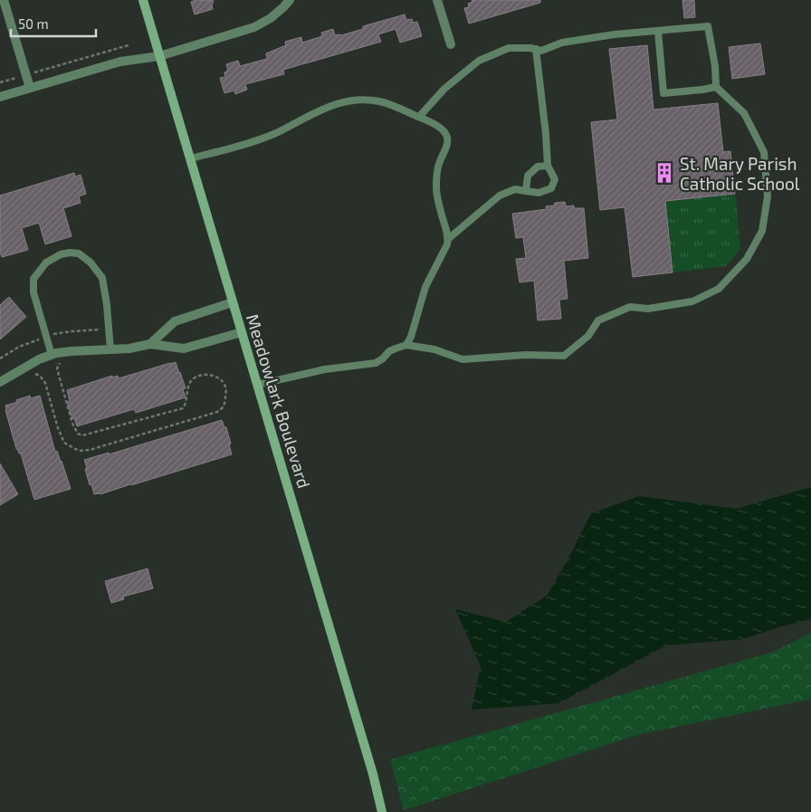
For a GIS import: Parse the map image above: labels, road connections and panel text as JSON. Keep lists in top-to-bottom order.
{
  "streets": {
    "street": ["Meadowlark Boulevard"]
  },
  "places": {
    "building": ["St. Mary Parish Catholic School"]
  },
  "scale_bar": "50 m"
}
